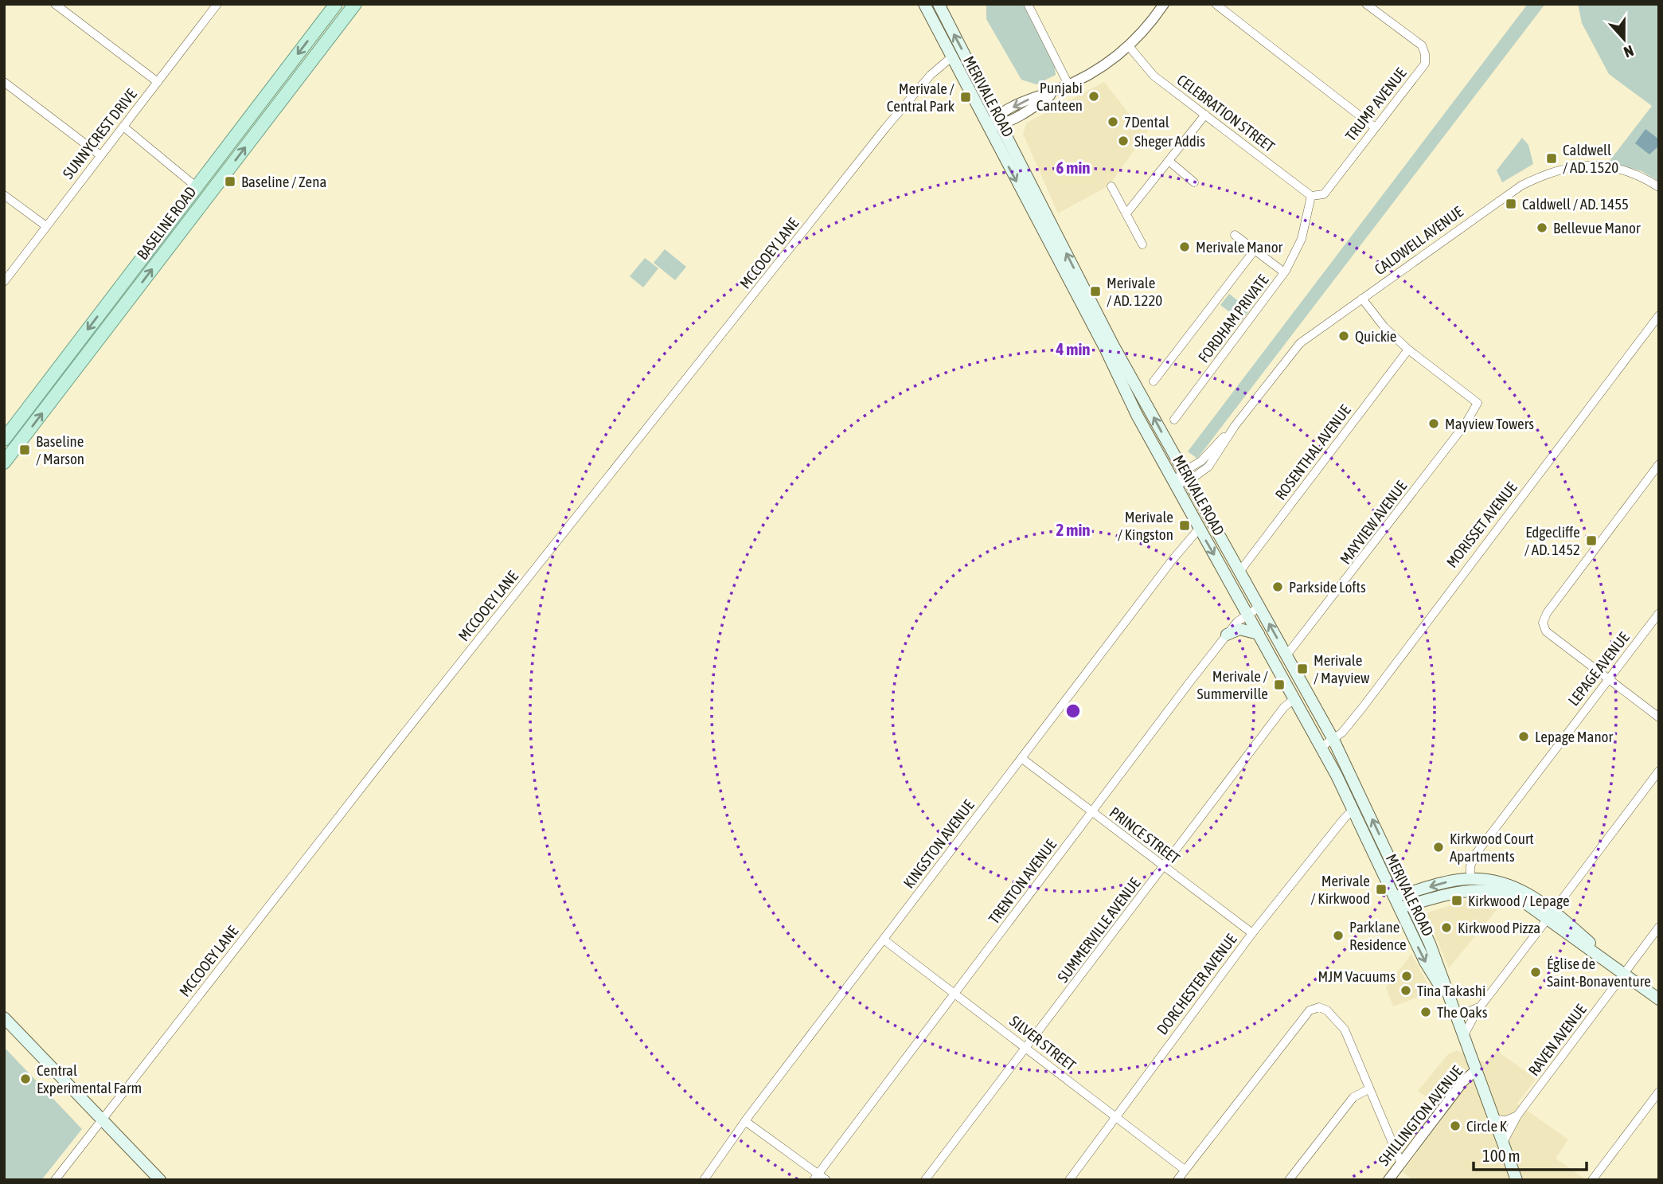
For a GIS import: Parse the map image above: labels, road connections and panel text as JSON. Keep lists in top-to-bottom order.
{
  "streets": {
    "main road": ["MERIVALE ROAD", "BASELINE ROAD"],
    "street": [
      "TRUMP AVENUE",
      "CELEBRATION STREET",
      "SUNNYCREST DRIVE",
      "CALDWELL AVENUE",
      "MCCOOEY LANE",
      "FORDHAM PRIVATE",
      "ROSENTHAL AVENUE",
      "MAYVIEW AVENUE",
      "MORISSET AVENUE",
      "LEPAGE AVENUE",
      "PRINCE STREET",
      "KINGSTON AVENUE",
      "TRENTON AVENUE",
      "SUMMERVILLE AVENUE",
      "DORCHESTER AVENUE",
      "RAVEN AVENUE",
      "SILVER STREET",
      "SHILLINGTON AVENUE"
    ]
  },
  "crossings": [
    ["MERIVALE ROAD", "CALDWELL AVENUE"],
    ["MERIVALE ROAD", "MCCOOEY LANE"],
    ["MERIVALE ROAD", "ROSENTHAL AVENUE"],
    ["MERIVALE ROAD", "MAYVIEW AVENUE"],
    ["MERIVALE ROAD", "MORISSET AVENUE"],
    ["MERIVALE ROAD", "KINGSTON AVENUE"],
    ["MERIVALE ROAD", "TRENTON AVENUE"],
    ["MERIVALE ROAD", "SUMMERVILLE AVENUE"],
    ["MERIVALE ROAD", "DORCHESTER AVENUE"],
    ["MERIVALE ROAD", "RAVEN AVENUE"],
    ["MERIVALE ROAD", "SHILLINGTON AVENUE"],
    ["TRUMP AVENUE", "CELEBRATION STREET"],
    ["TRUMP AVENUE", "FORDHAM PRIVATE"],
    ["CELEBRATION STREET", "FORDHAM PRIVATE"],
    ["ROSENTHAL AVENUE", "MAYVIEW AVENUE"],
    ["PRINCE STREET", "KINGSTON AVENUE"],
    ["PRINCE STREET", "TRENTON AVENUE"],
    ["PRINCE STREET", "SUMMERVILLE AVENUE"],
    ["PRINCE STREET", "DORCHESTER AVENUE"],
    ["KINGSTON AVENUE", "SILVER STREET"],
    ["TRENTON AVENUE", "SILVER STREET"],
    ["SUMMERVILLE AVENUE", "SILVER STREET"],
    ["DORCHESTER AVENUE", "SILVER STREET"]
  ],
  "places": {
    "other": [
      "Punjabi Canteen",
      "7Dental",
      "Sheger Addis",
      "Bellevue Manor",
      "Merivale Manor",
      "Quickie",
      "Mayview Towers",
      "Parkside Lofts",
      "Lepage Manor",
      "Kirkwood Court Apartments",
      "Kirkwood Pizza",
      "Parklane Residence",
      "Église de Saint-Bonaventure",
      "MJM Vacuums",
      "Tina Takashi",
      "The Oaks",
      "Central Experimental Farm",
      "Circle K"
    ],
    "transit": [
      "Merivale / Central Park",
      "Caldwell / AD. 1520",
      "Baseline / Zena",
      "Caldwell / AD. 1455",
      "Merivale / AD. 1220",
      "Baseline / Marson",
      "Merivale / Kingston",
      "Edgecliffe / AD. 1452",
      "Merivale / Mayview",
      "Merivale / Summerville",
      "Merivale / Kirkwood",
      "Kirkwood / Lepage"
    ]
  },
  "scale_bar": "100 m",
  "north": "bottom",
  "rings": ["6 min", "4 min", "2 min"]
}
